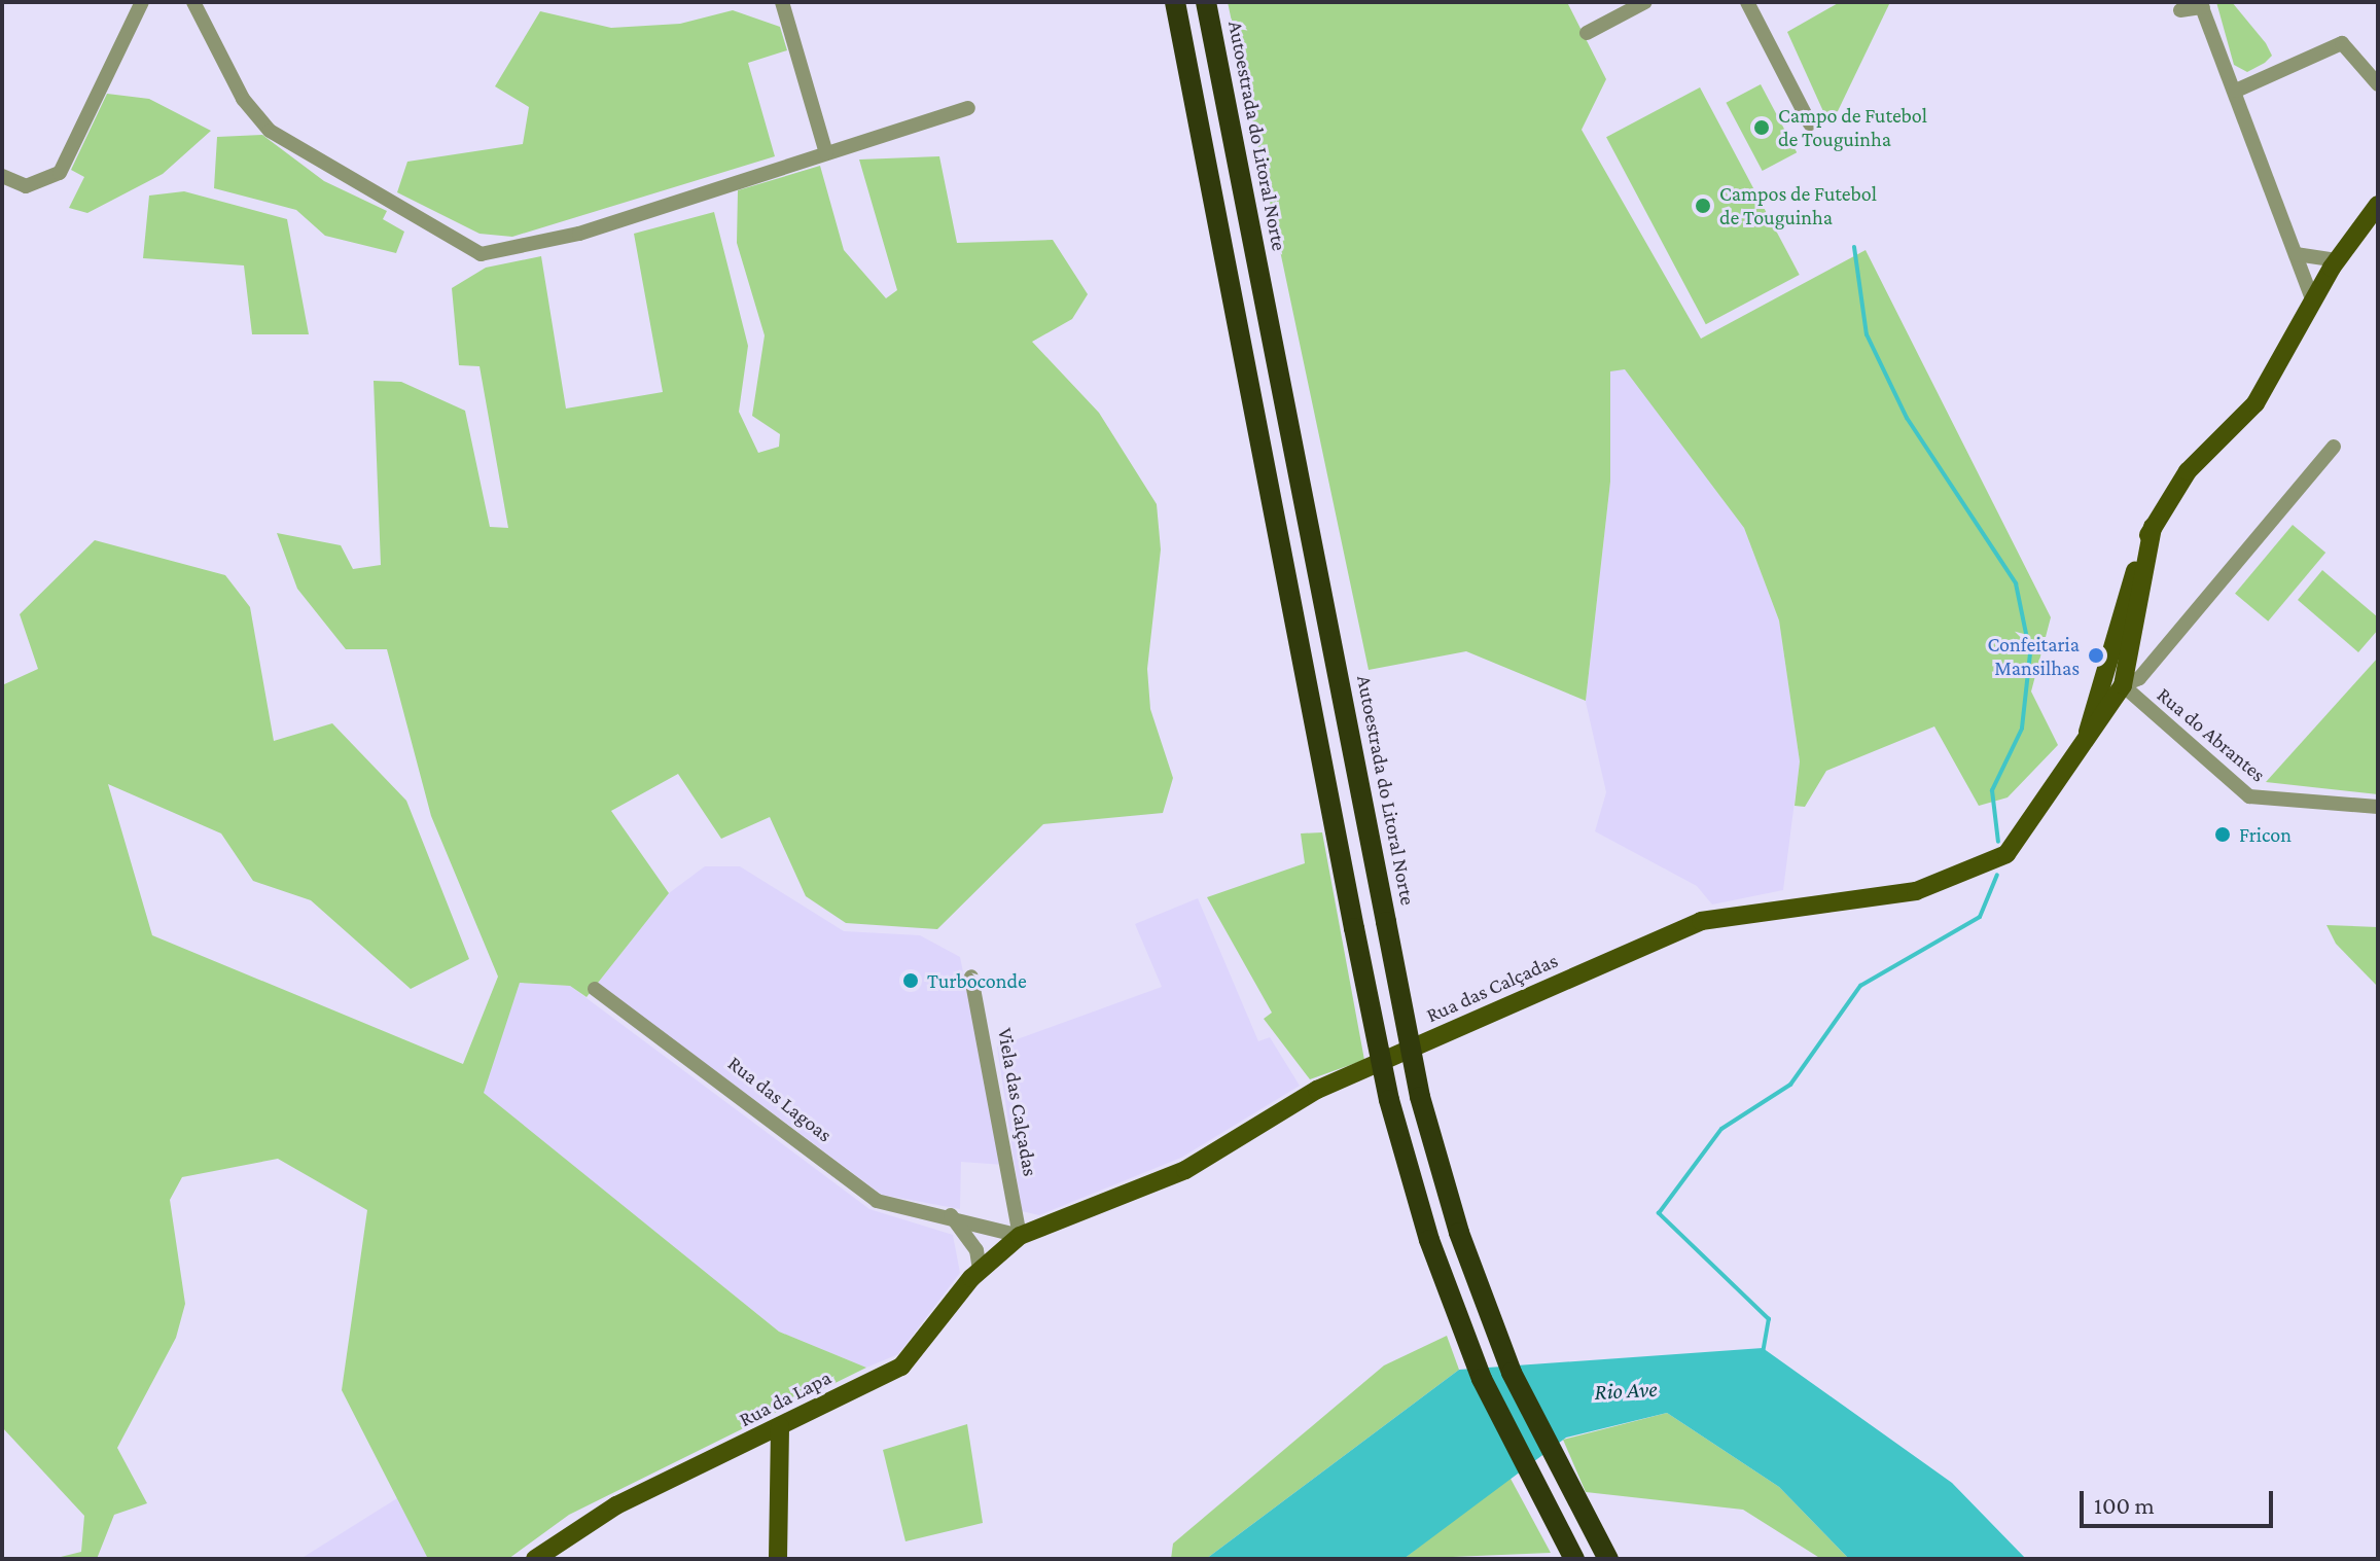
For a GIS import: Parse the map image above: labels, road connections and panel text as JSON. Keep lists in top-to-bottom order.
{
  "streets": {
    "highway": ["Autoestrada do Litoral Norte"],
    "main road": ["Rua das Calçadas", "Rua da Lapa"],
    "street": ["Rua do Abrantes", "Rua das Lagoas", "Viela das Calçadas"]
  },
  "crossings": [
    ["Rua das Calçadas", "Rua das Lagoas"],
    ["Rua das Calçadas", "Viela das Calçadas"],
    ["Rua das Calçadas", "Rua da Lapa"],
    ["Rua das Lagoas", "Viela das Calçadas"],
    ["Rua das Lagoas", "Rua da Lapa"],
    ["Viela das Calçadas", "Rua da Lapa"]
  ],
  "water": ["Rio Ave"],
  "places": [
    "Campo de Futebol de Touguinha",
    "Campos de Futebol de Touguinha",
    "Confeitaria Mansilhas",
    "Fricon",
    "Turboconde"
  ],
  "scale_bar": "100 m"
}
